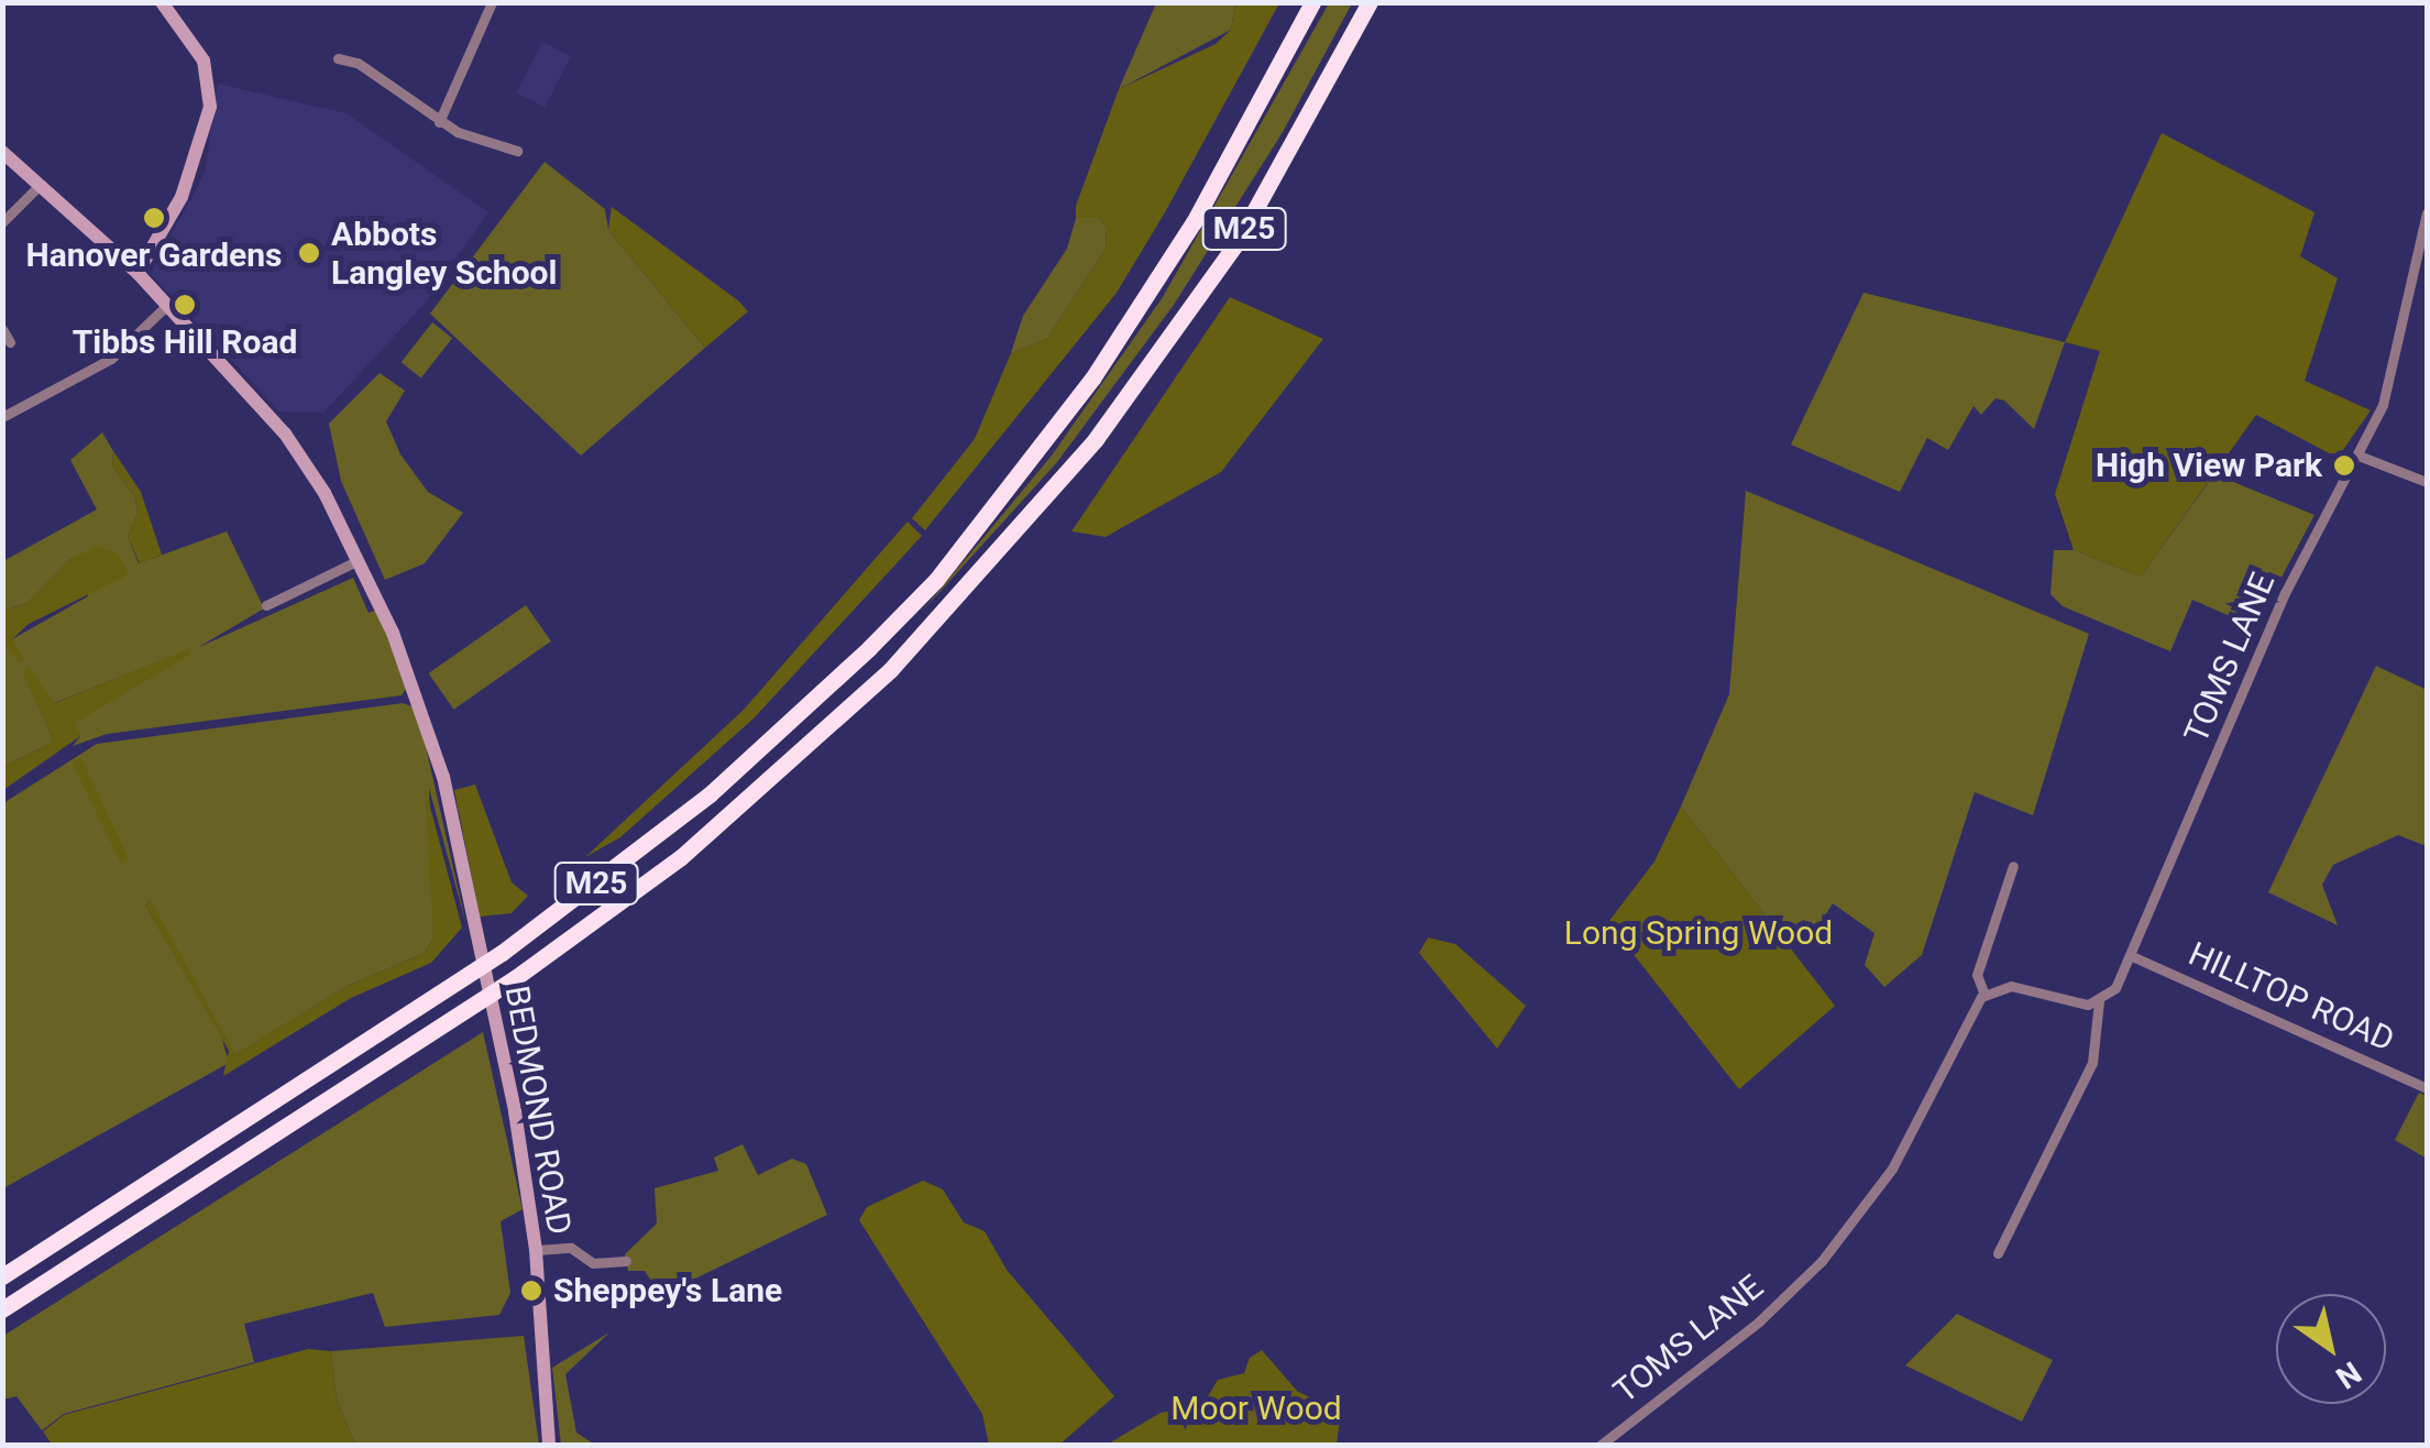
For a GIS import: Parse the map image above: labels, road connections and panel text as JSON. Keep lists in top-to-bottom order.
{
  "streets": {
    "highway": ["M25"],
    "street": ["TOMS LANE", "HILLTOP ROAD", "BEDMOND ROAD"]
  },
  "crossings": [
    ["TOMS LANE", "HILLTOP ROAD"]
  ],
  "parks": ["Long Spring Wood", "Moor Wood"],
  "places": [
    "Hanover Gardens",
    "Abbots Langley School",
    "Tibbs Hill Road",
    "High View Park",
    "Sheppey's Lane"
  ],
  "north": "bottom right"
}
